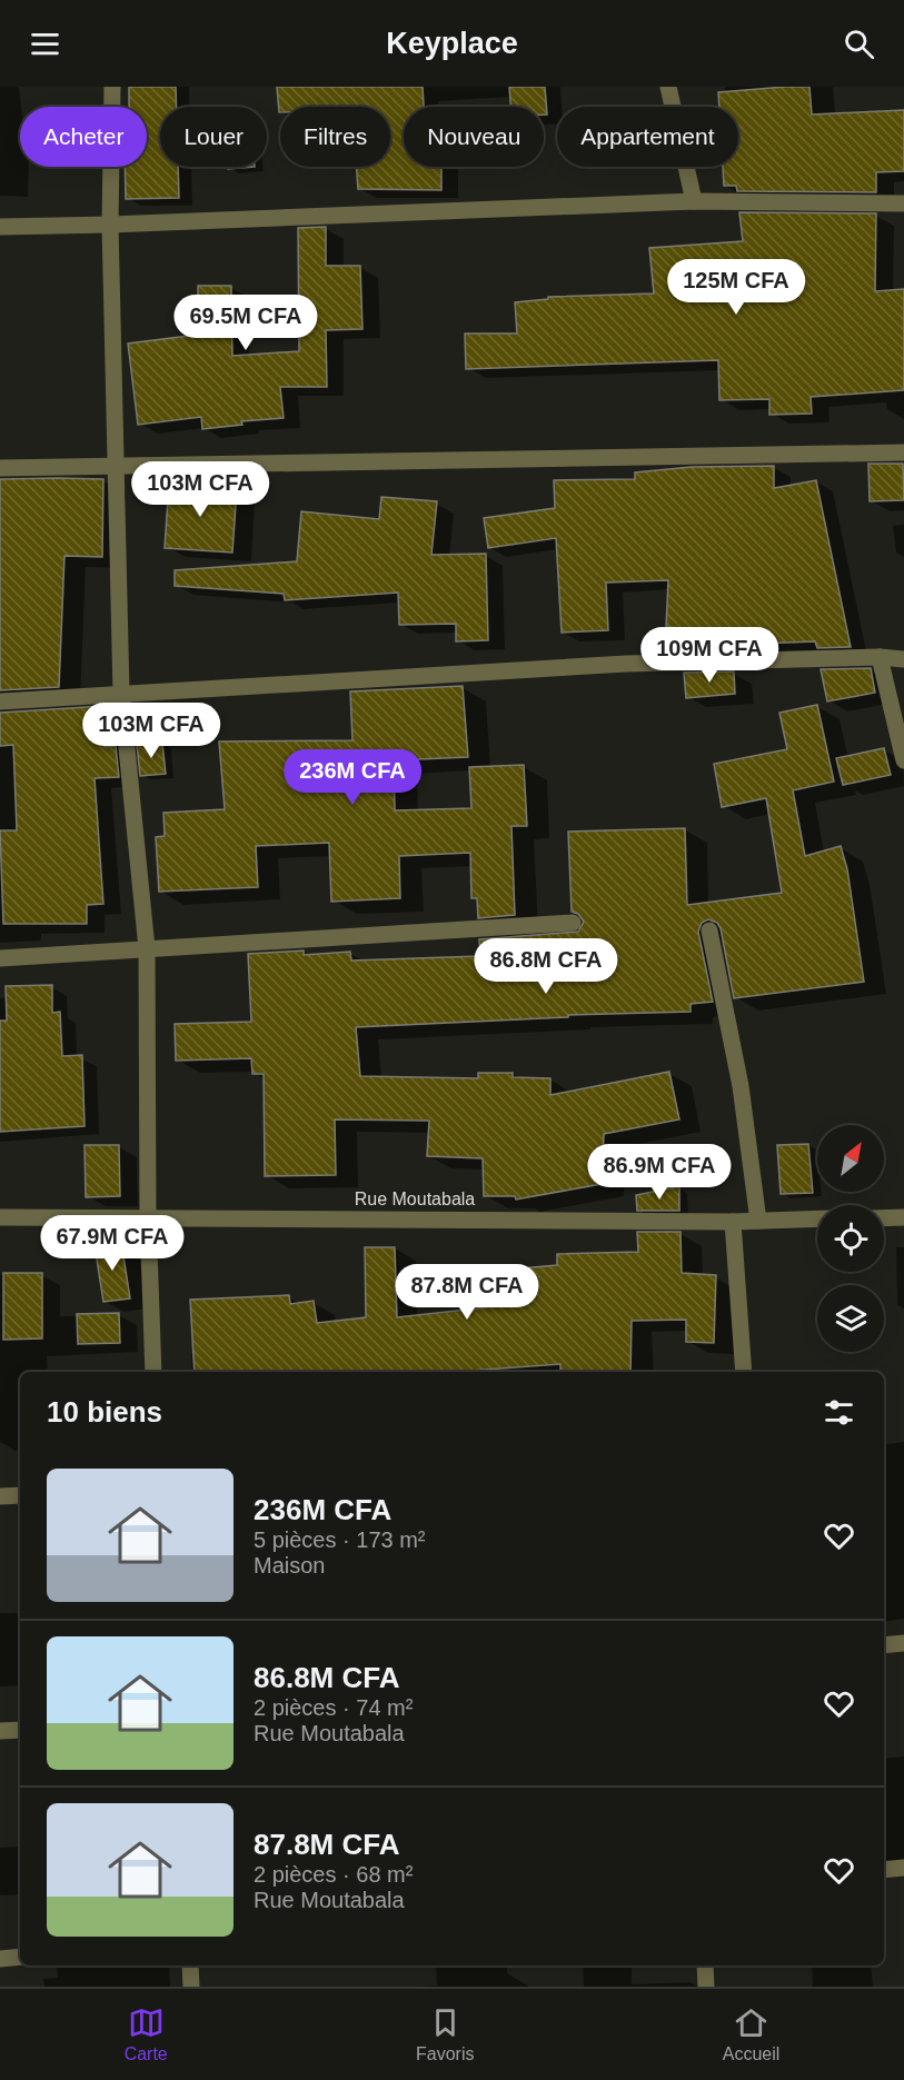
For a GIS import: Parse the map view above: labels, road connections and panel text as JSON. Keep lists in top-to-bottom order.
{
  "streets": {
    "street": ["Rue Moutabala"]
  },
  "north": "top right",
  "page": {
    "header": "Keyplace",
    "chip": [
      "Acheter",
      "Louer",
      "Filtres",
      "Nouveau",
      "Appartement"
    ],
    "price": [
      "125M CFA",
      "69.5M CFA",
      "103M CFA",
      "109M CFA",
      "103M CFA",
      "236M CFA",
      "86.8M CFA",
      "86.9M CFA",
      "67.9M CFA",
      "87.8M CFA"
    ],
    "heading": "10 biens",
    "list": [
      {
        "name": "236M CFA",
        "note": "5 pièces · 173 m² · Maison"
      },
      {
        "name": "86.8M CFA",
        "note": "2 pièces · 74 m² · Rue Moutabala"
      },
      {
        "name": "87.8M CFA",
        "note": "2 pièces · 68 m² · Rue Moutabala"
      }
    ],
    "tabs": ["Carte", "Favoris", "Accueil"]
  }
}
